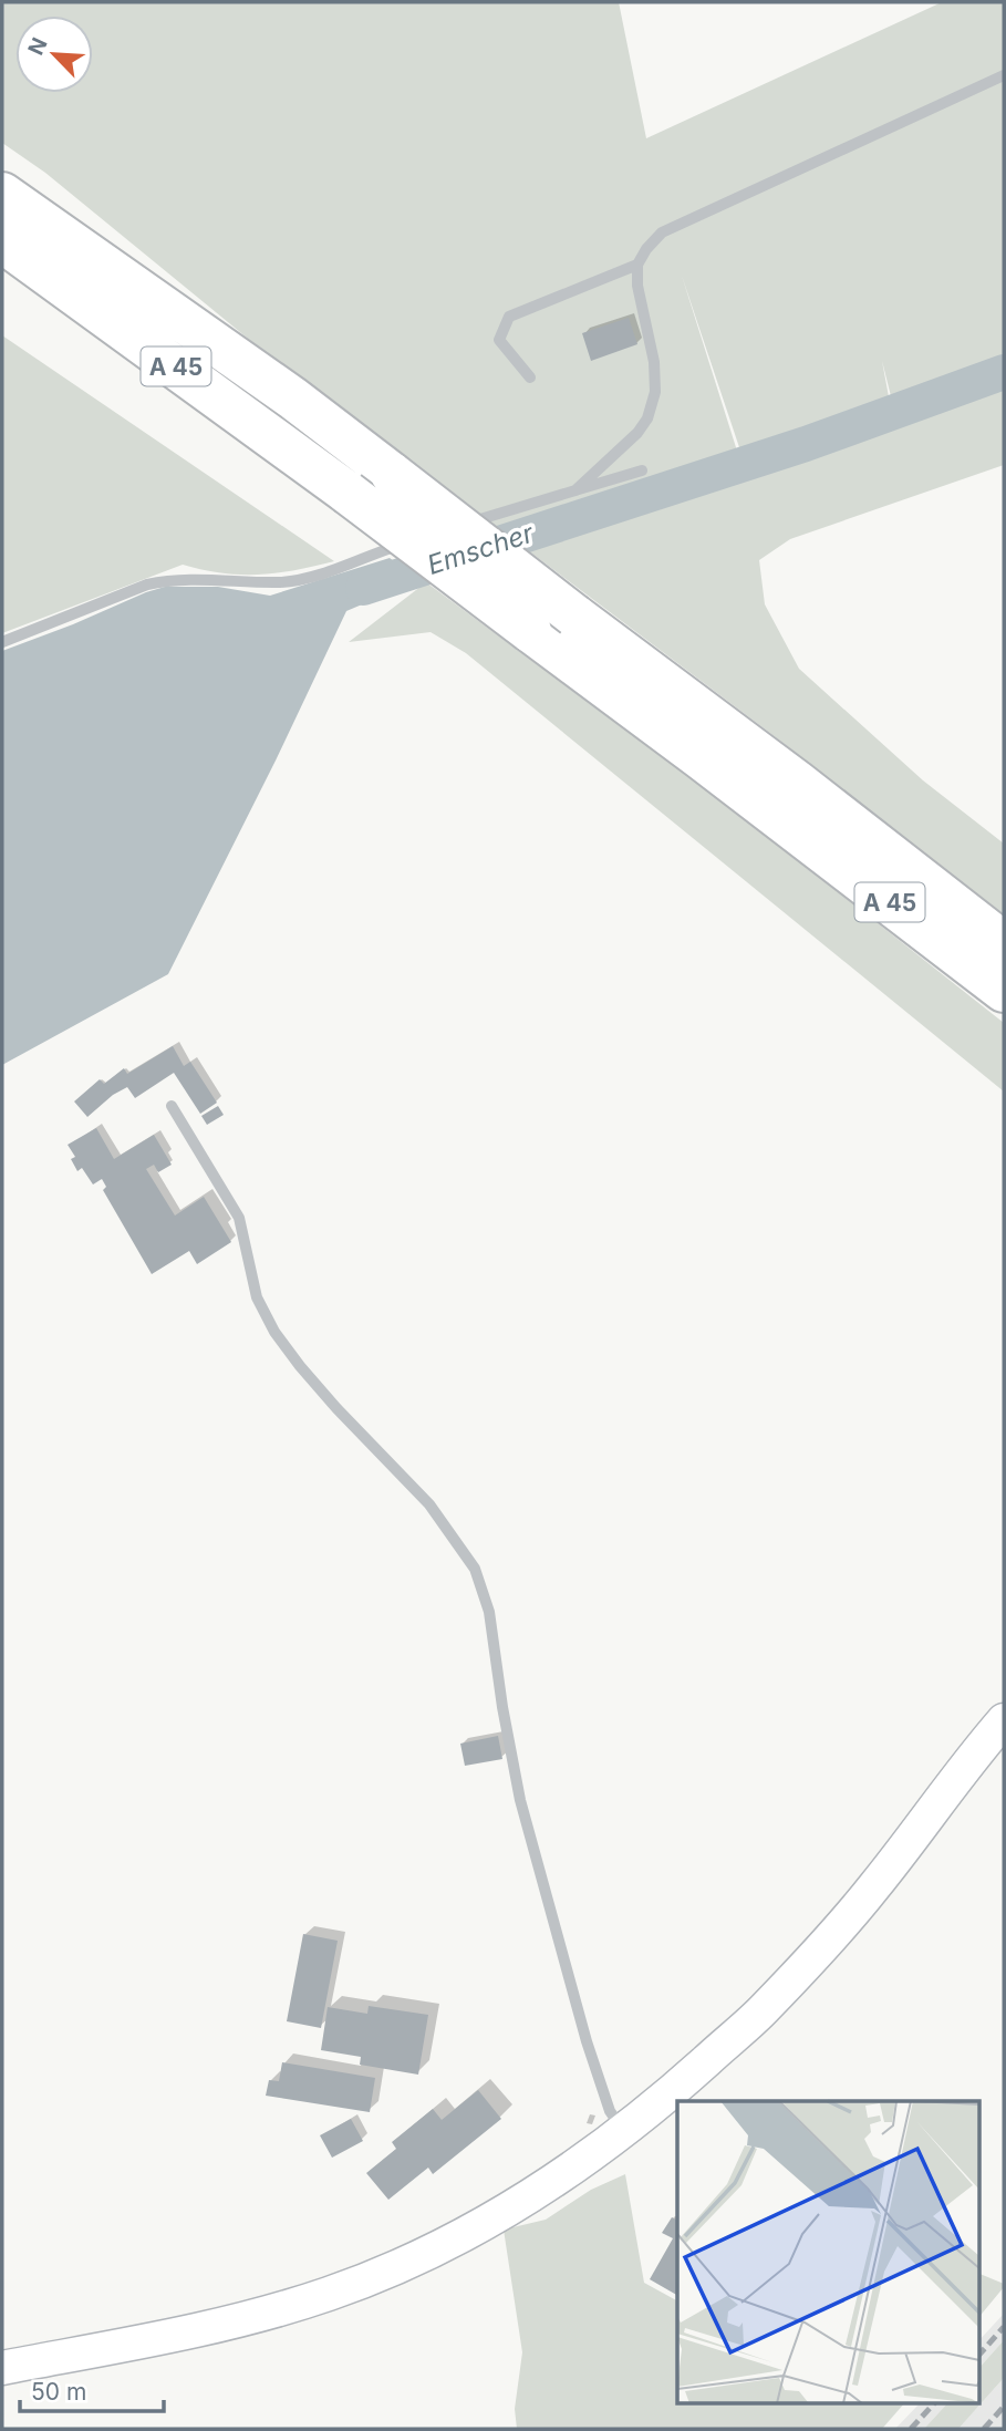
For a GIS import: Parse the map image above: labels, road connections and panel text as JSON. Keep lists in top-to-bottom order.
{
  "streets": {
    "highway": ["A 45"]
  },
  "water": ["Emscher"],
  "scale_bar": "50 m",
  "north": "top left"
}
